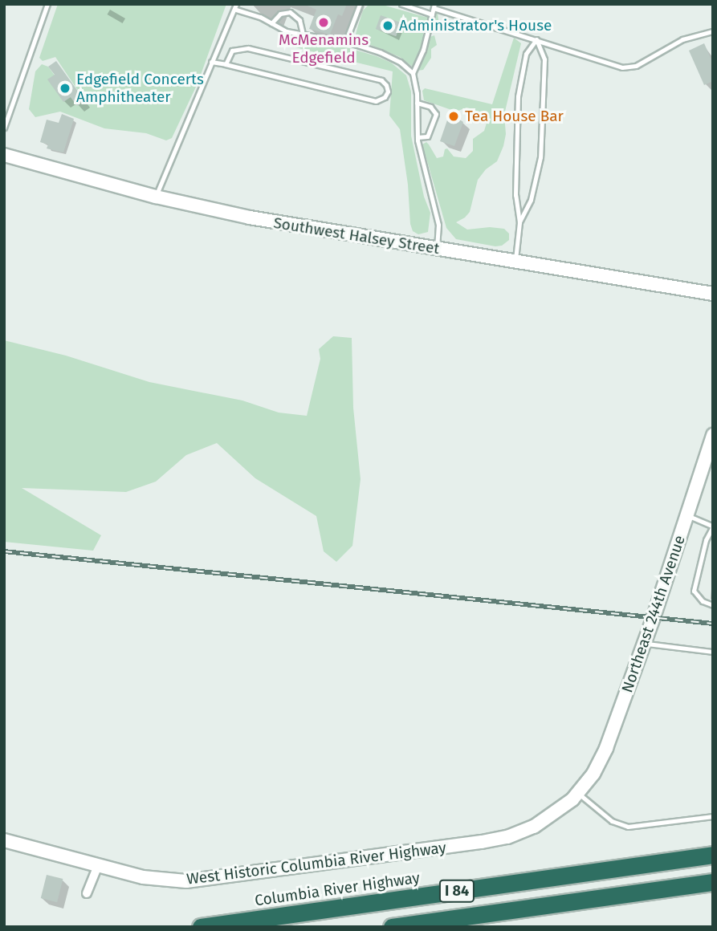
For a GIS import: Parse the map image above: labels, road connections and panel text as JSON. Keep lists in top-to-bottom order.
{
  "streets": {
    "highway": ["Columbia River Highway", "I 84"],
    "street": ["Southwest Halsey Street", "Northeast 244th Avenue", "West Historic Columbia River Highway"]
  },
  "crossings": [
    ["Northeast 244th Avenue", "West Historic Columbia River Highway"]
  ],
  "places": [
    "McMenamins Edgefield",
    "Administrator's House",
    "Edgefield Concerts Amphitheater",
    "Tea House Bar"
  ]
}
